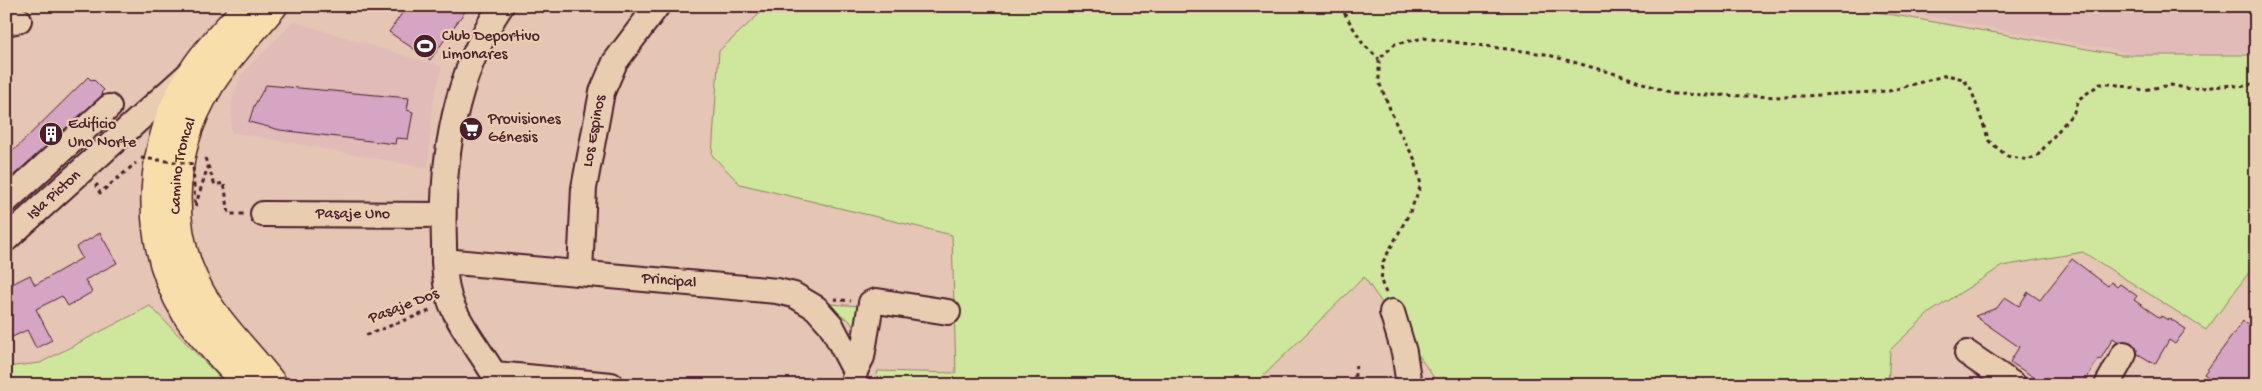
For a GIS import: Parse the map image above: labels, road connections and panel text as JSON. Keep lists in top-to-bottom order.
{
  "streets": {
    "main road": ["Camino Troncal"],
    "street": [
      "Los Espinos",
      "Isla Picton",
      "Pasaje Uno",
      "Principal"
    ],
    "path": ["Pasaje Dos"]
  },
  "crossings": [
    ["Los Espinos", "Principal"],
    ["Camino Troncal", "Isla Picton"]
  ],
  "places": {
    "sports": ["Club Deportivo Limonares"],
    "supermarket": ["Provisiones Génesis"],
    "building": ["Edificio Uno Norte"]
  }
}
